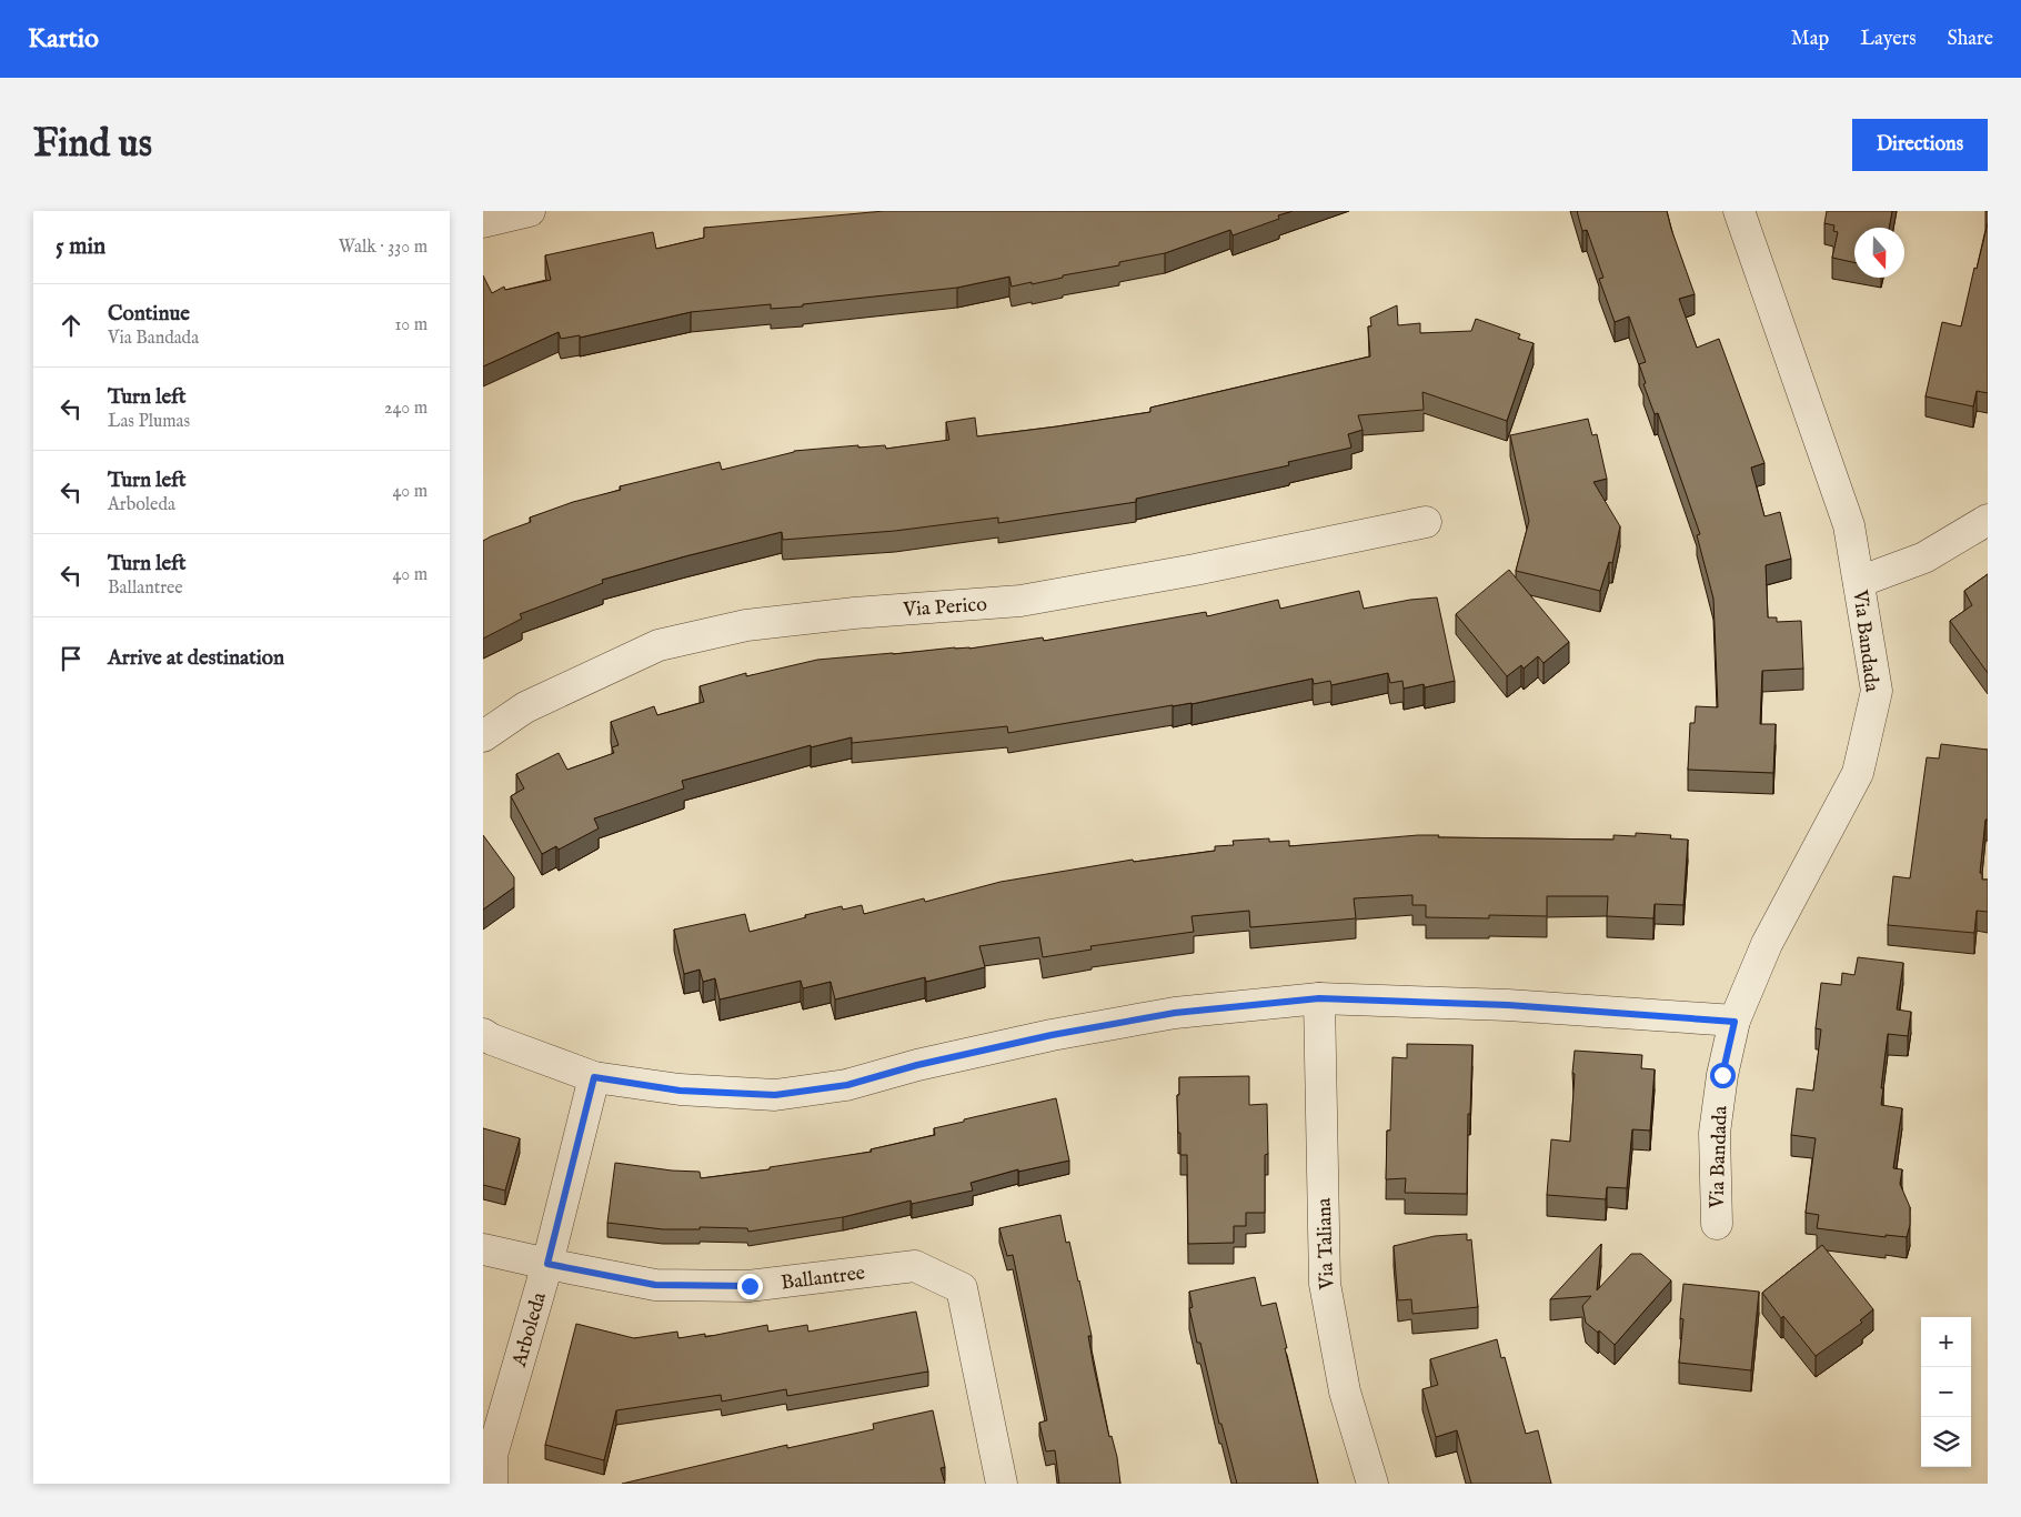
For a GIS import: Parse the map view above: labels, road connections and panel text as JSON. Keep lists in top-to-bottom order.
{
  "streets": {
    "street": [
      "Via Perico",
      "Via Bandada",
      "Via Taliana",
      "Ballantree",
      "Arboleda"
    ]
  },
  "crossings": [
    ["Ballantree", "Arboleda"]
  ],
  "north": "bottom",
  "page": {
    "header": "Kartio",
    "nav": ["Map", "Layers", "Share"],
    "buttons": "Directions",
    "title": "Find us",
    "heading": ["5 min", "Walk · 330 m"],
    "list": [
      ["Continue", "Via Bandada", "10 m"],
      ["Turn left", "Las Plumas", "240 m"],
      ["Turn left", "Arboleda", "40 m"],
      ["Turn left", "Ballantree", "40 m"],
      "Arrive at destination"
    ],
    "map_buttons": ["+", "−"]
  }
}
